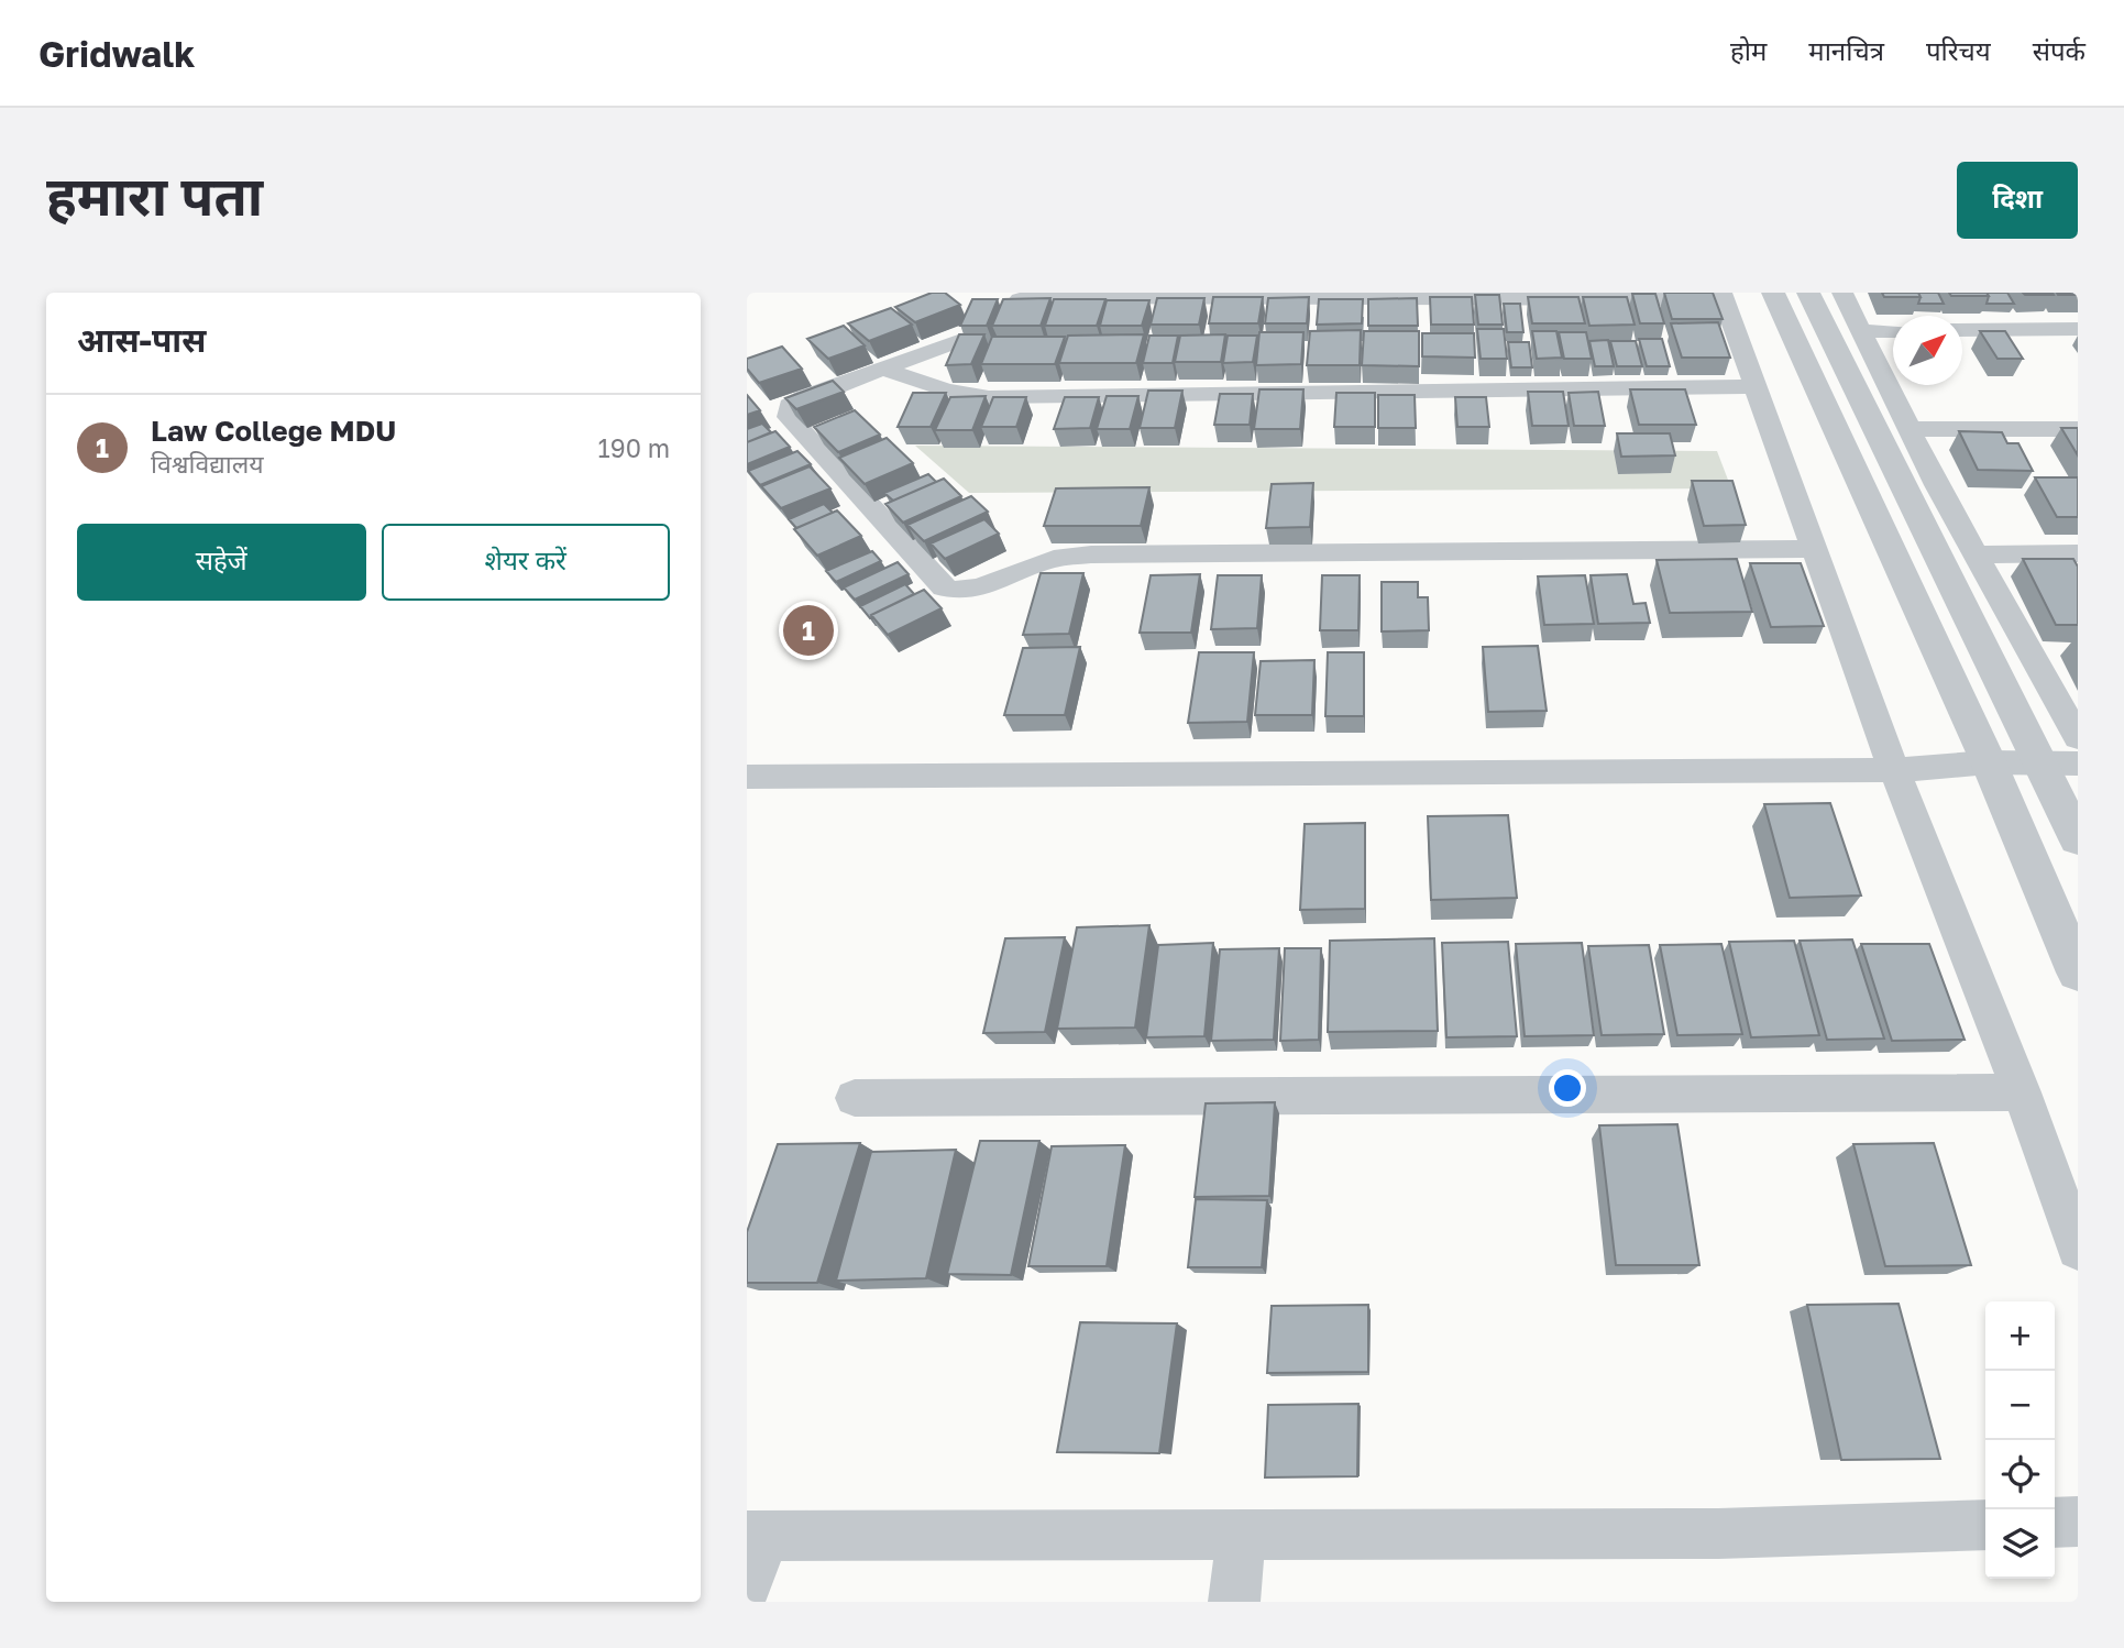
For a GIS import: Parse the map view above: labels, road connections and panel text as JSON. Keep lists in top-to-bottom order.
{
  "north": "top right",
  "page": {
    "header": "Gridwalk",
    "nav": [
      "होम",
      "मानचित्र",
      "परिचय",
      "संपर्क"
    ],
    "buttons": [
      "दिशा",
      ["सहेजें", "शेयर करें"]
    ],
    "title": "हमारा पता",
    "heading": "आस-पास",
    "list": [
      {
        "mark": "1",
        "name": "Law College MDU",
        "note": "विश्वविद्यालय",
        "value": "190 m"
      }
    ],
    "pins": "1",
    "map_buttons": ["+", "−"]
  }
}
